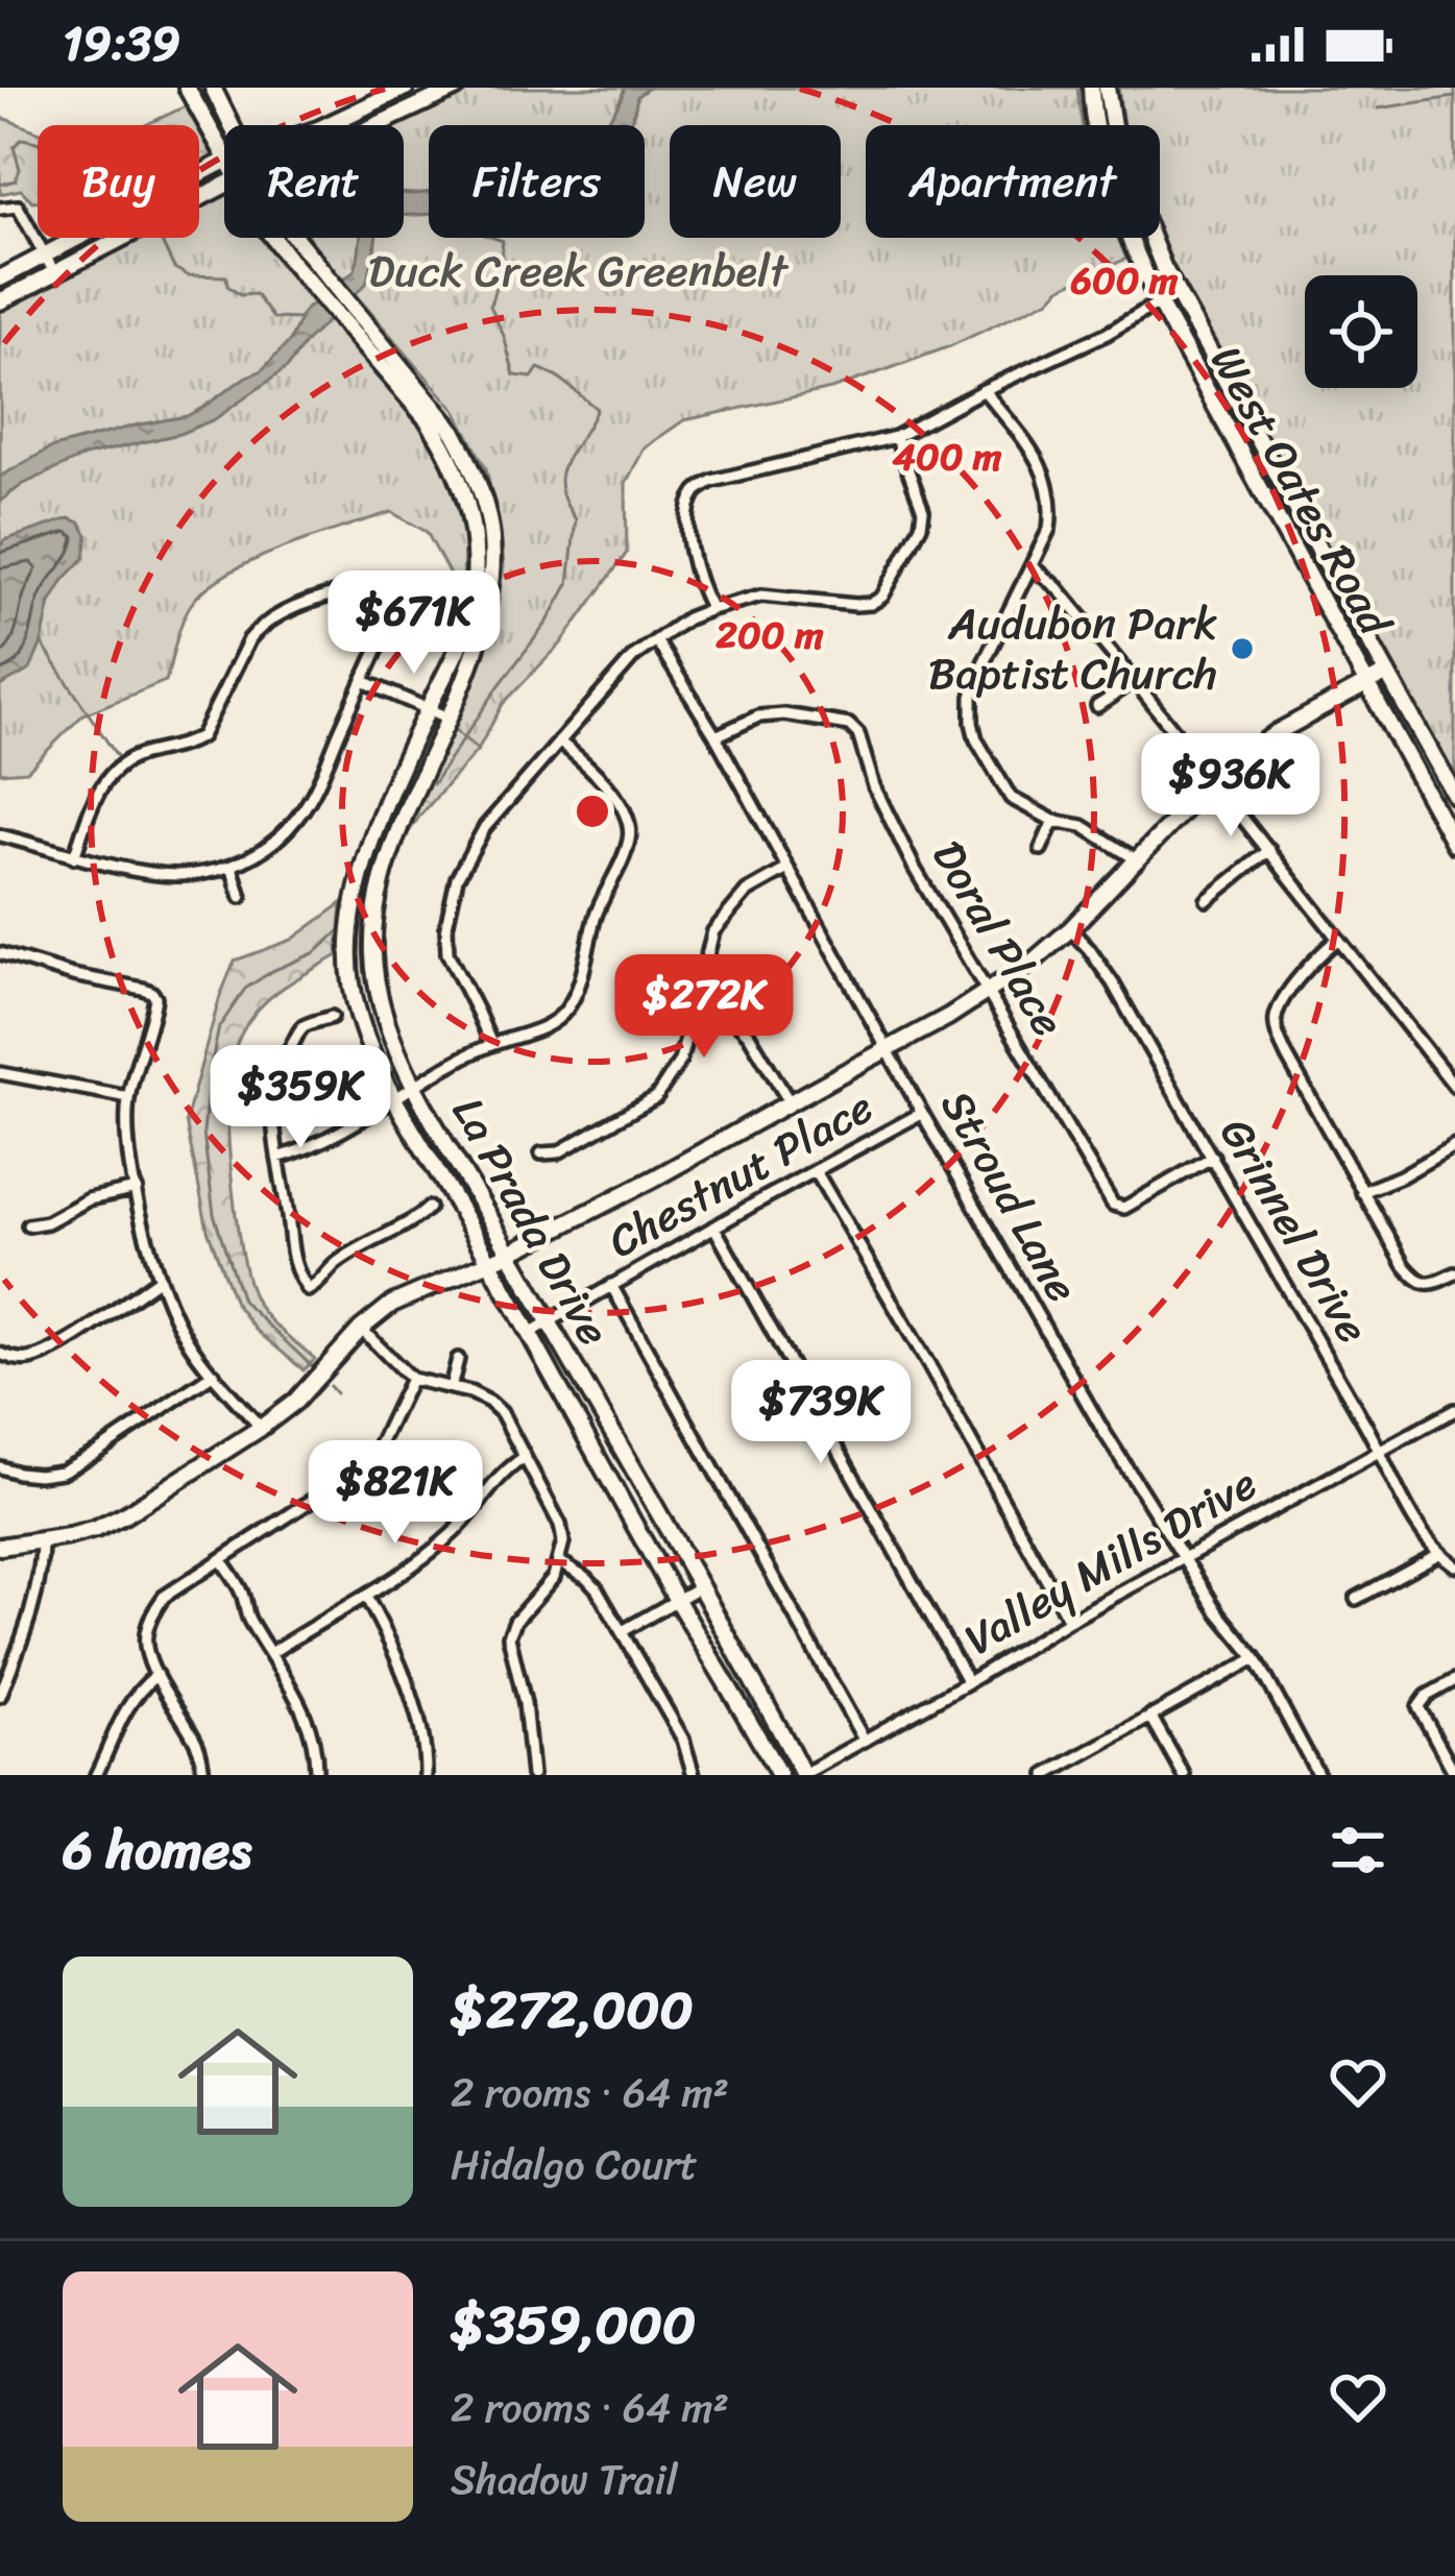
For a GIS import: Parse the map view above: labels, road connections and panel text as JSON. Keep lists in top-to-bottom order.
{
  "streets": {
    "main road": ["West Oates Road", "La Prada Drive"],
    "street": [
      "Doral Place",
      "Chestnut Place",
      "Stroud Lane",
      "Grinnel Drive",
      "Valley Mills Drive"
    ]
  },
  "crossings": [
    ["Doral Place", "Stroud Lane"],
    ["Doral Place", "Grinnel Drive"],
    ["Chestnut Place", "Stroud Lane"],
    ["Chestnut Place", "La Prada Drive"],
    ["Stroud Lane", "Valley Mills Drive"],
    ["La Prada Drive", "Valley Mills Drive"],
    ["Grinnel Drive", "Valley Mills Drive"]
  ],
  "parks": ["Duck Creek Greenbelt"],
  "places": ["Audubon Park Baptist Church"],
  "page": {
    "status": "19:39",
    "chip": [
      "Buy",
      "Rent",
      "Filters",
      "New",
      "Apartment"
    ],
    "price": [
      "$671K",
      "$936K",
      "$272K",
      "$359K",
      "$739K",
      "$821K"
    ],
    "heading": "6 homes",
    "list": [
      {
        "name": "$272,000",
        "note": "2 rooms · 64 m² · Hidalgo Court"
      },
      {
        "name": "$359,000",
        "note": "2 rooms · 64 m² · Shadow Trail"
      }
    ]
  },
  "rings": ["600 m", "400 m", "200 m"]
}
